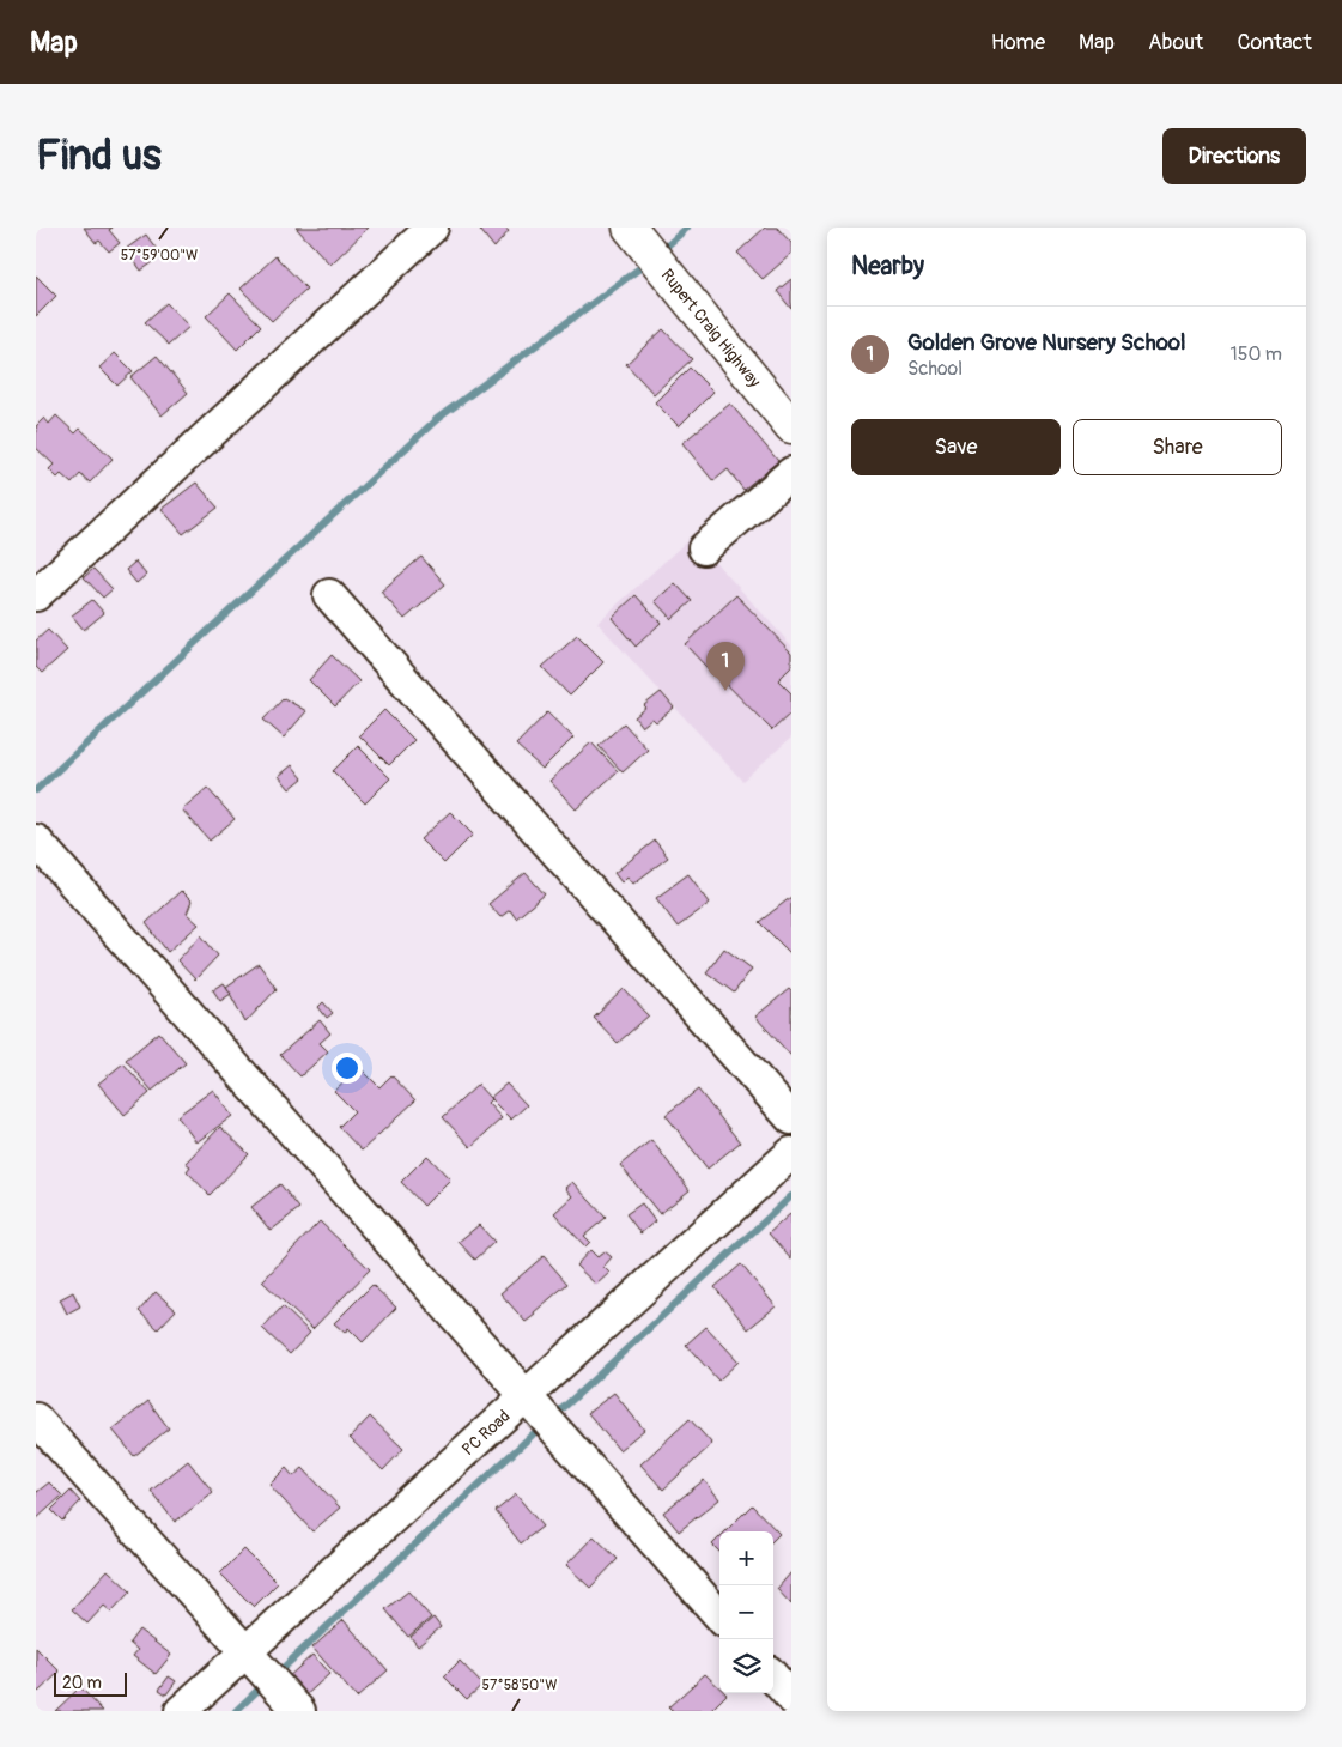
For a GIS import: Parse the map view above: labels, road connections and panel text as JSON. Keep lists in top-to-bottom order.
{
  "streets": {
    "main road": ["Rupert Craig Highway"],
    "street": ["PC Road"]
  },
  "scale_bar": "20 m",
  "page": {
    "header": "Map",
    "nav": [
      "Home",
      "Map",
      "About",
      "Contact"
    ],
    "buttons": [
      "Directions",
      ["Save", "Share"]
    ],
    "title": "Find us",
    "heading": "Nearby",
    "list": [
      {
        "mark": "1",
        "name": "Golden Grove Nursery School",
        "note": "School",
        "value": "150 m"
      }
    ],
    "pins": "1",
    "map_buttons": ["+", "−"],
    "scale": "20 m"
  },
  "coordinates": ["57°59'00\"W", "57°58'50\"W"]
}
